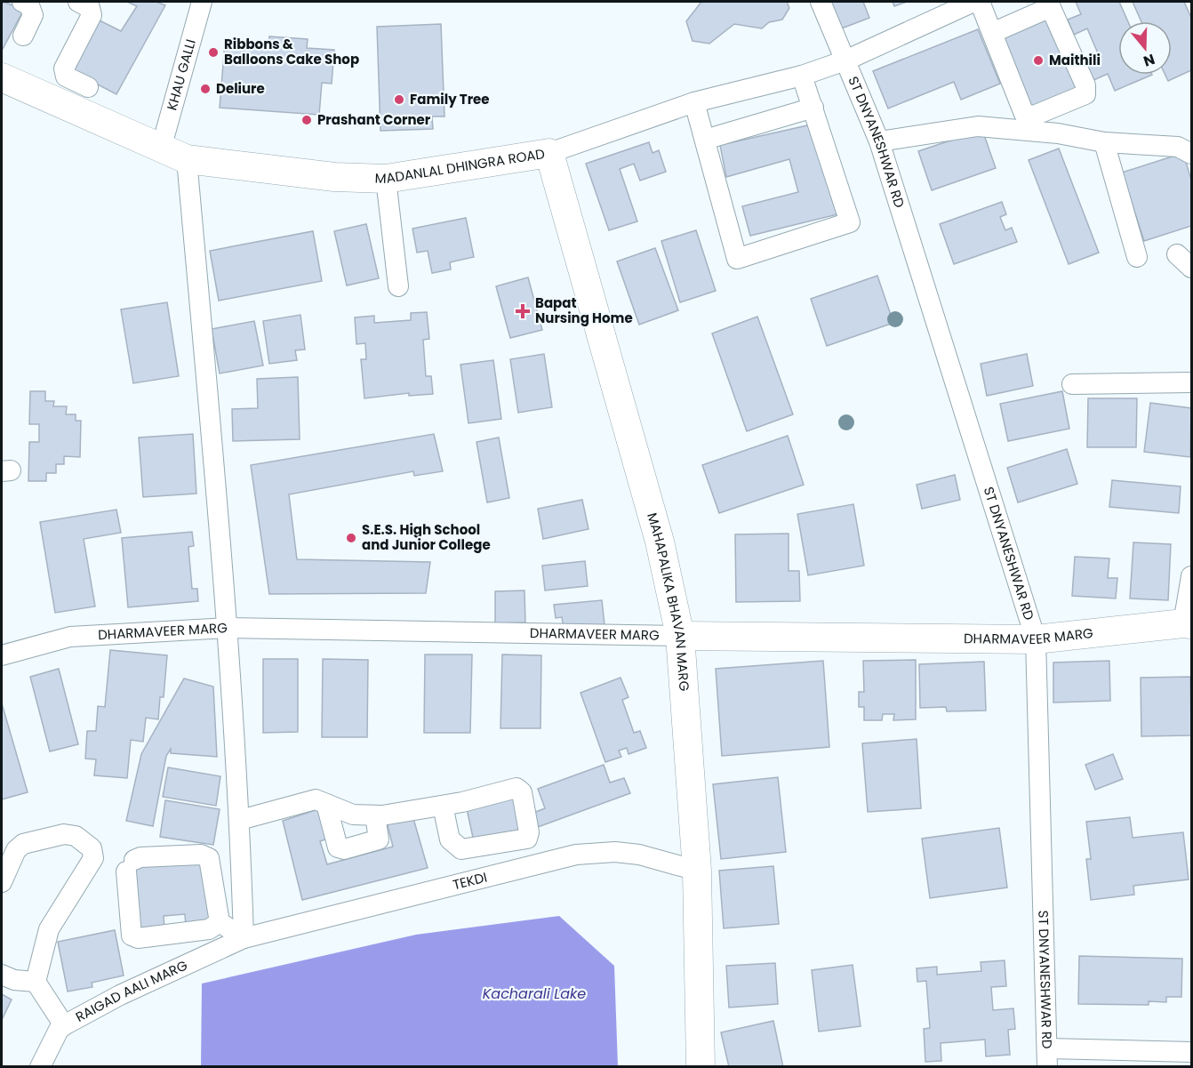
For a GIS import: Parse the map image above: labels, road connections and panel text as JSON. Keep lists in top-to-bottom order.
{
  "streets": {
    "street": [
      "KHAU GALLI",
      "ST DNYANESHWAR RD",
      "MADANLAL DHINGRA ROAD",
      "MAHAPALIKA BHAVAN MARG",
      "DHARMAVEER MARG",
      "TEKDI",
      "RAIGAD AALI MARG"
    ]
  },
  "crossings": [
    ["KHAU GALLI", "MADANLAL DHINGRA ROAD"],
    ["ST DNYANESHWAR RD", "MADANLAL DHINGRA ROAD"],
    ["ST DNYANESHWAR RD", "DHARMAVEER MARG"],
    ["MADANLAL DHINGRA ROAD", "MAHAPALIKA BHAVAN MARG"],
    ["MAHAPALIKA BHAVAN MARG", "DHARMAVEER MARG"],
    ["MAHAPALIKA BHAVAN MARG", "TEKDI"],
    ["TEKDI", "RAIGAD AALI MARG"]
  ],
  "water": ["Kacharali Lake"],
  "places": {
    "other": [
      "Ribbons & Balloons Cake Shop",
      "Maithili",
      "Deliure",
      "Family Tree",
      "Prashant Corner",
      "S.E.S. High School and Junior College"
    ],
    "health": ["Bapat Nursing Home"]
  },
  "north": "bottom"
}
